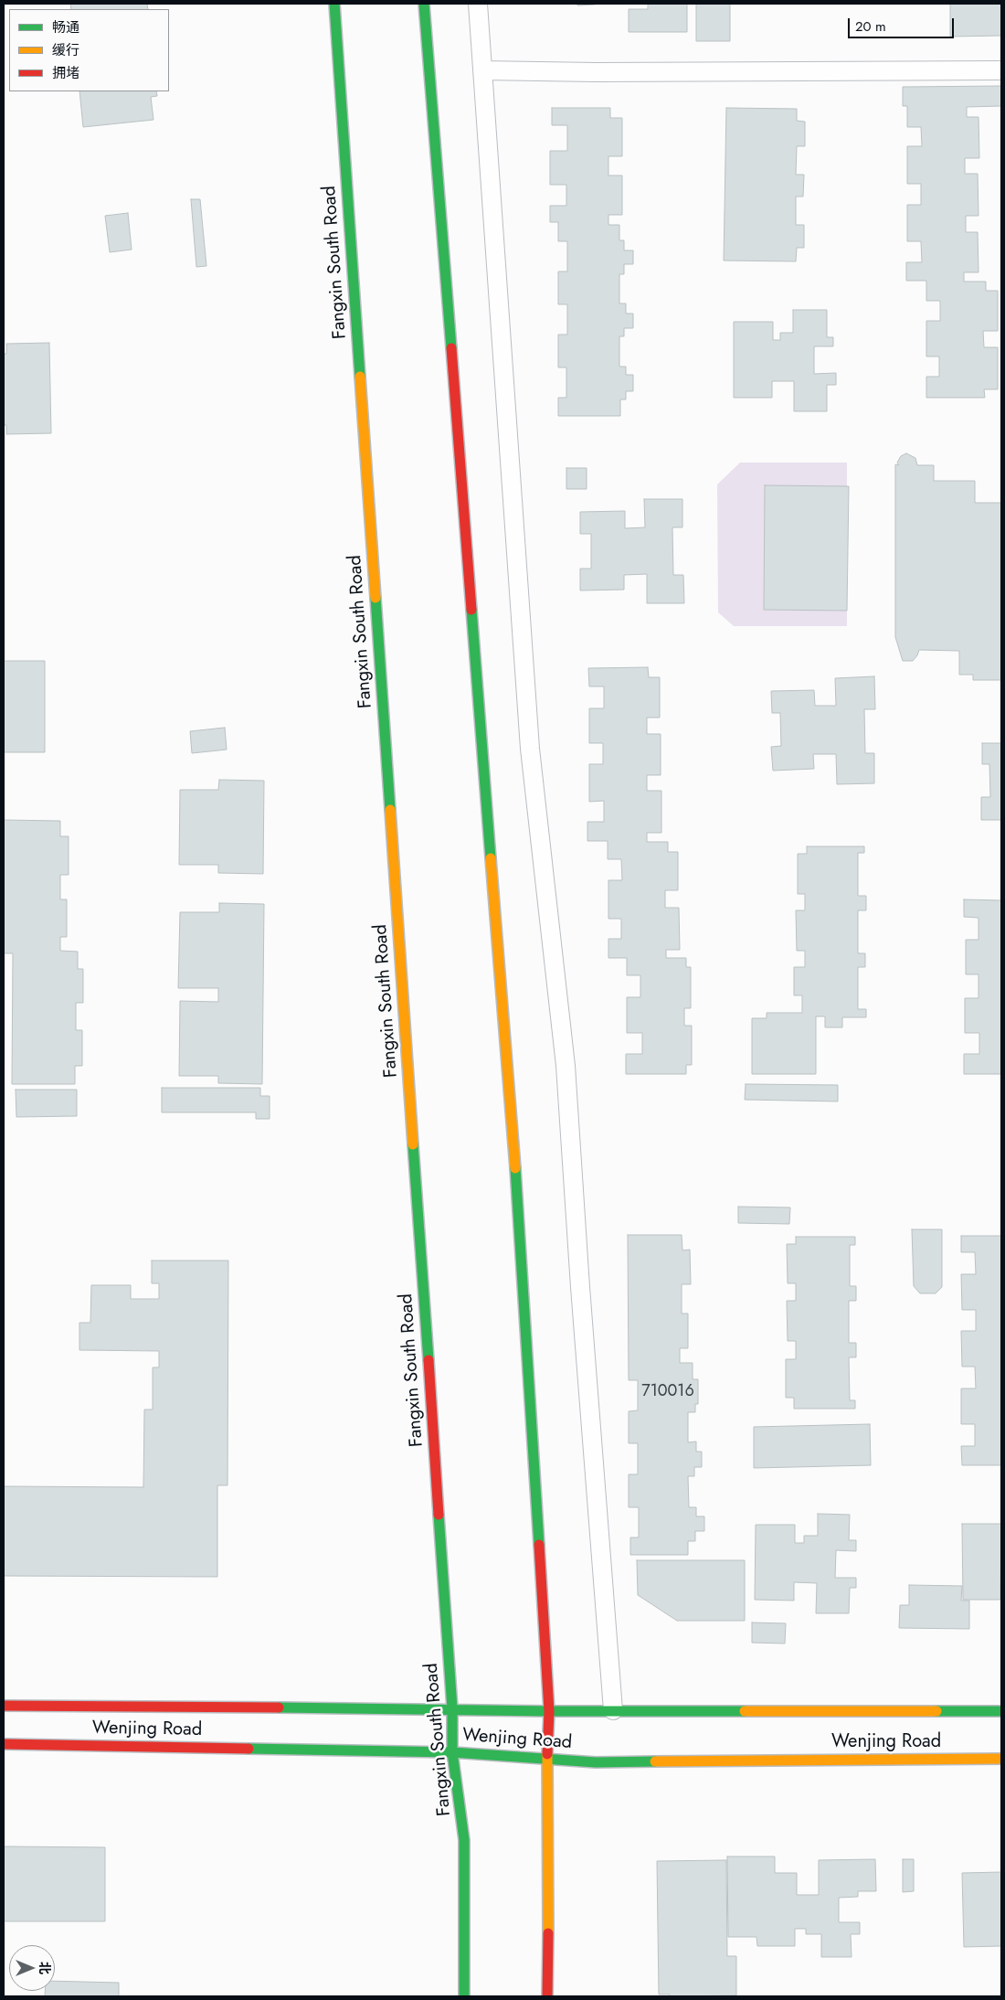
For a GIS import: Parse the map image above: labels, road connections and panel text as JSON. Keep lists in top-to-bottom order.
{
  "streets": {
    "main road": ["Fangxin South Road", "Wenjing Road"]
  },
  "crossings": [
    ["Fangxin South Road", "Wenjing Road"]
  ],
  "house_numbers": ["710016"],
  "legend": ["畅通", "缓行", "拥堵"],
  "scale_bar": "20 m",
  "north": "right"
}
